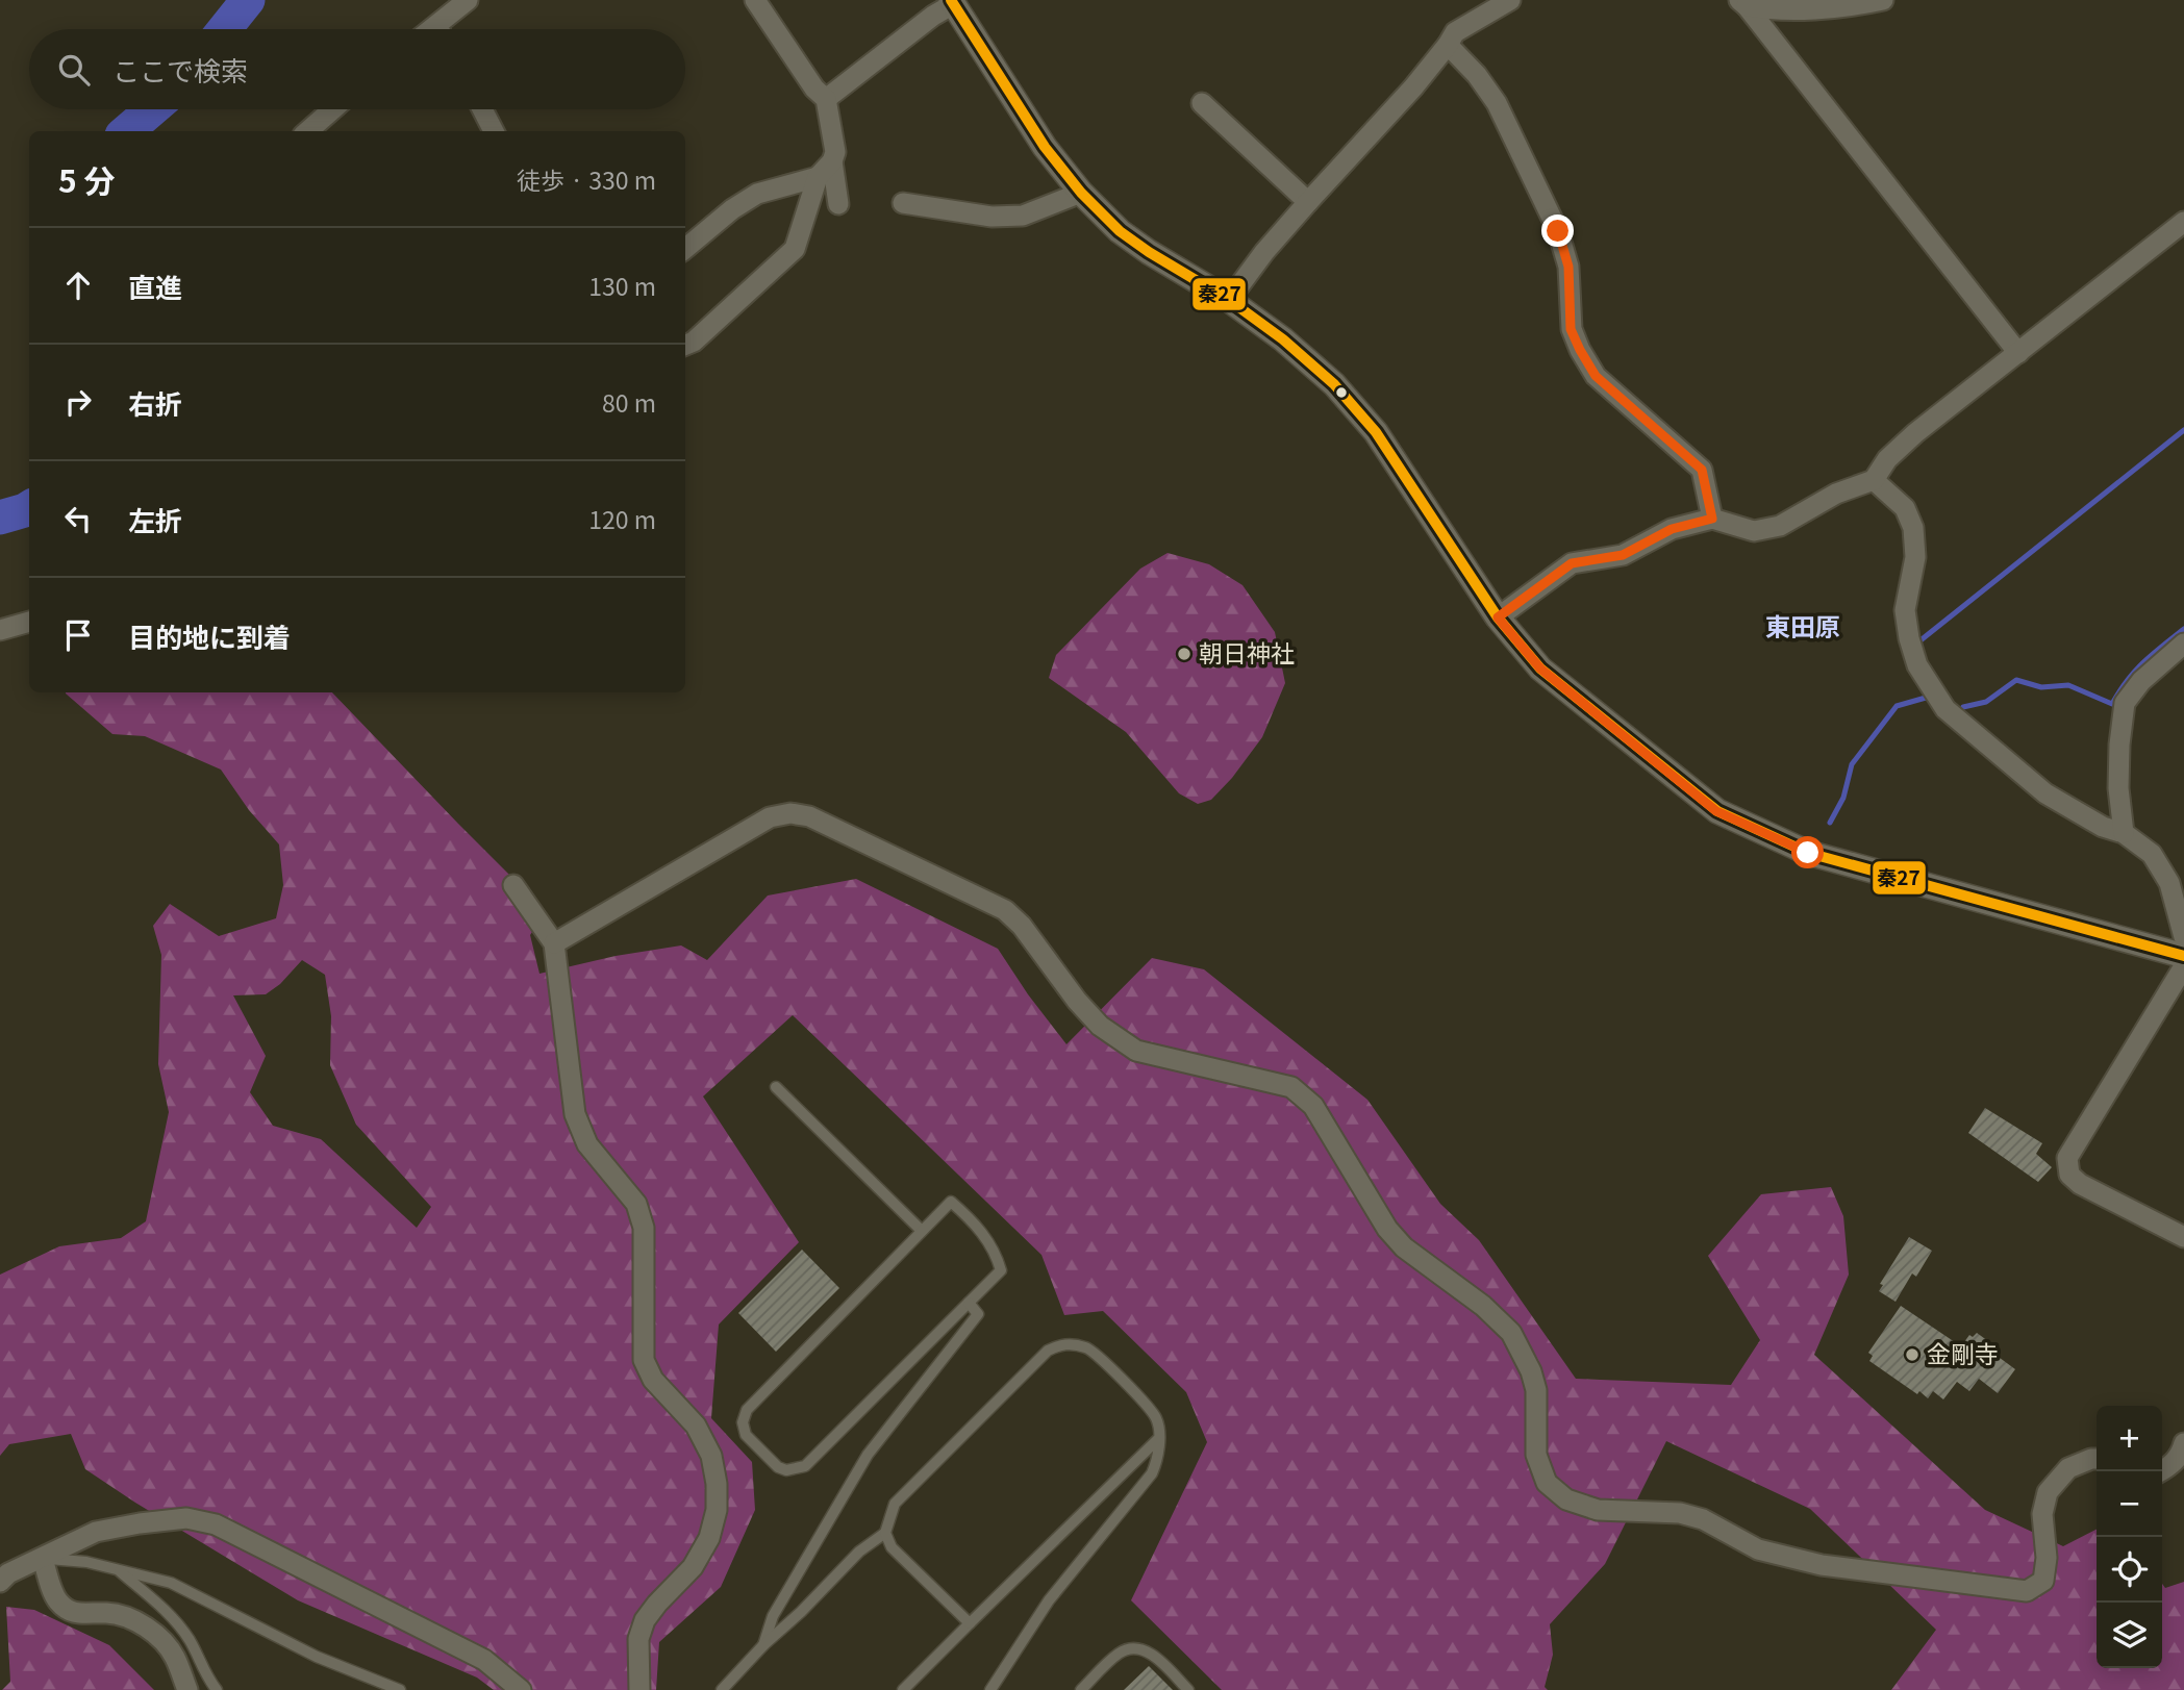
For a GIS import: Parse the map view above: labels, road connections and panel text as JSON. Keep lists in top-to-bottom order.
{
  "districts": ["東田原"],
  "places": ["朝日神社", "金剛寺"],
  "lines": ["transit line 秦27"],
  "page": {
    "search": "ここで検索",
    "heading": ["5 分", "徒歩 · 330 m"],
    "list": [
      ["直進", "130 m"],
      ["右折", "80 m"],
      ["左折", "120 m"],
      "目的地に到着"
    ],
    "map_buttons": ["+", "−"]
  }
}
